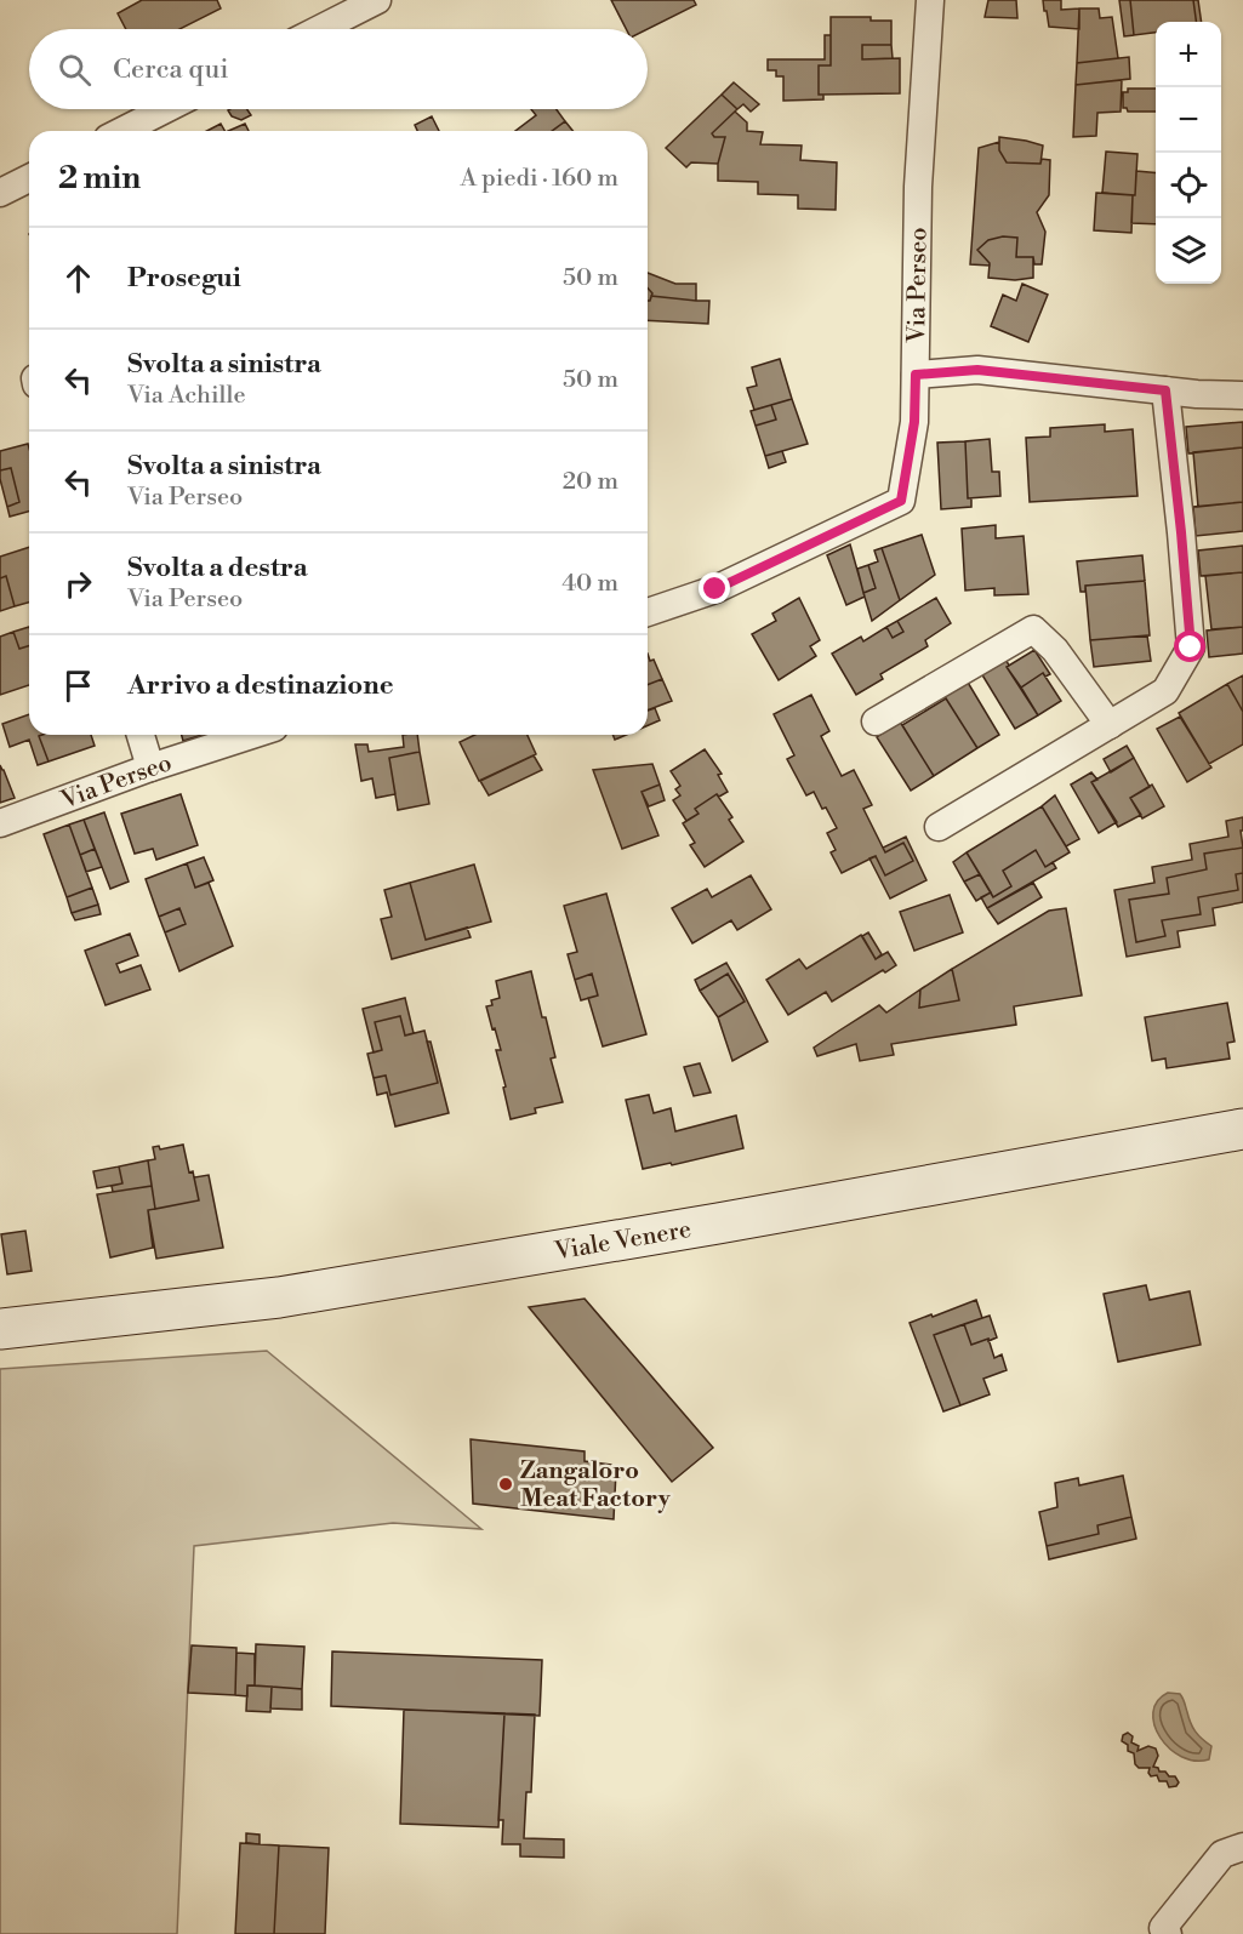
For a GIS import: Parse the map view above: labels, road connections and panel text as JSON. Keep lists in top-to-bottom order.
{
  "streets": {
    "street": ["Via Perseo", "Viale Venere"]
  },
  "places": ["Zangaloro Meat Factory"],
  "page": {
    "map_buttons": ["+", "−"],
    "search": "Cerca qui",
    "heading": ["2 min", "A piedi · 160 m"],
    "list": [
      ["Prosegui", "50 m"],
      ["Svolta a sinistra", "Via Achille", "50 m"],
      ["Svolta a sinistra", "Via Perseo", "20 m"],
      ["Svolta a destra", "Via Perseo", "40 m"],
      "Arrivo a destinazione"
    ]
  }
}
